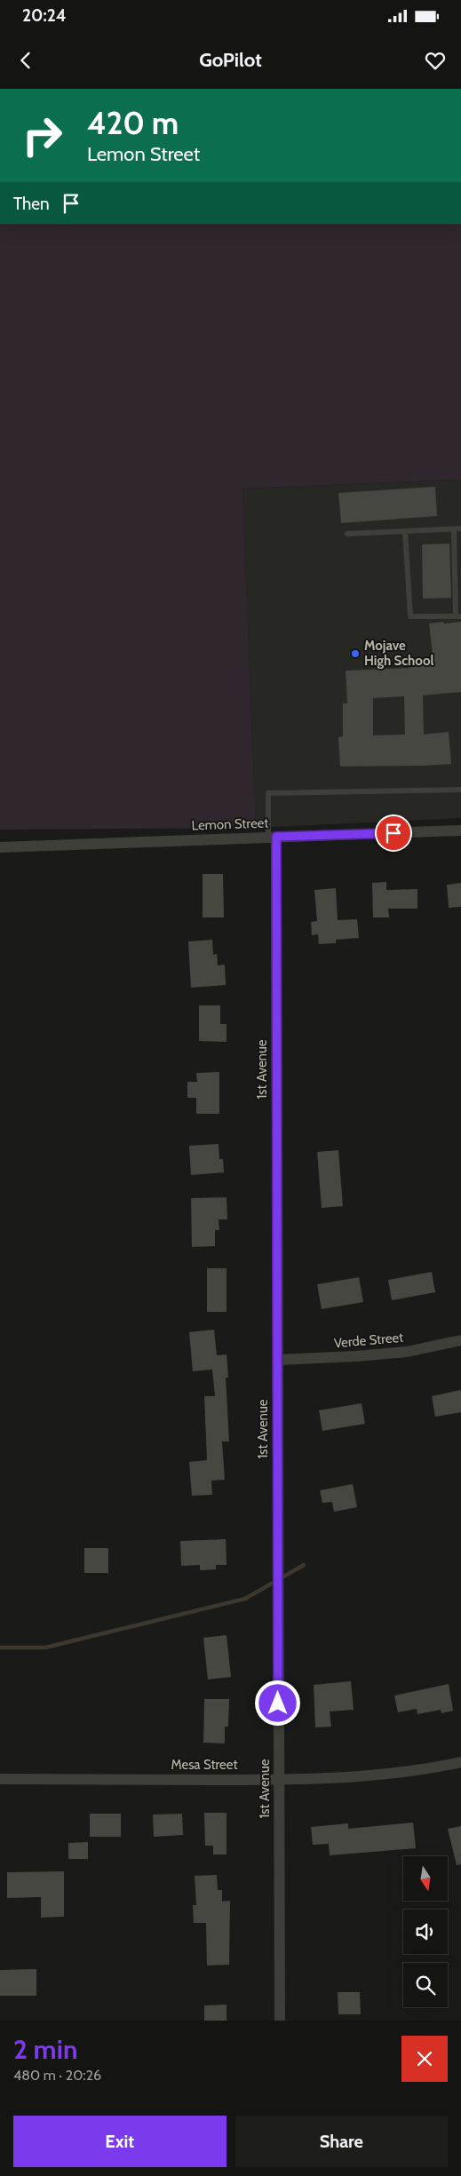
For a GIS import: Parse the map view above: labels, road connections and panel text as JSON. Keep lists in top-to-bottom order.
{
  "streets": {
    "street": [
      "Lemon Street",
      "1st Avenue",
      "Verde Street",
      "Mesa Street"
    ]
  },
  "crossings": [
    ["Lemon Street", "1st Avenue"],
    ["1st Avenue", "Verde Street"],
    ["1st Avenue", "Mesa Street"]
  ],
  "places": ["Mojave High School"],
  "north": "bottom",
  "page": {
    "status": "20:24",
    "header": "GoPilot",
    "turn": ["420 m", "Lemon Street"],
    "then": "Then",
    "heading": ["2 min", "480 m · 20:26"],
    "buttons": ["Exit", "Share"]
  }
}
